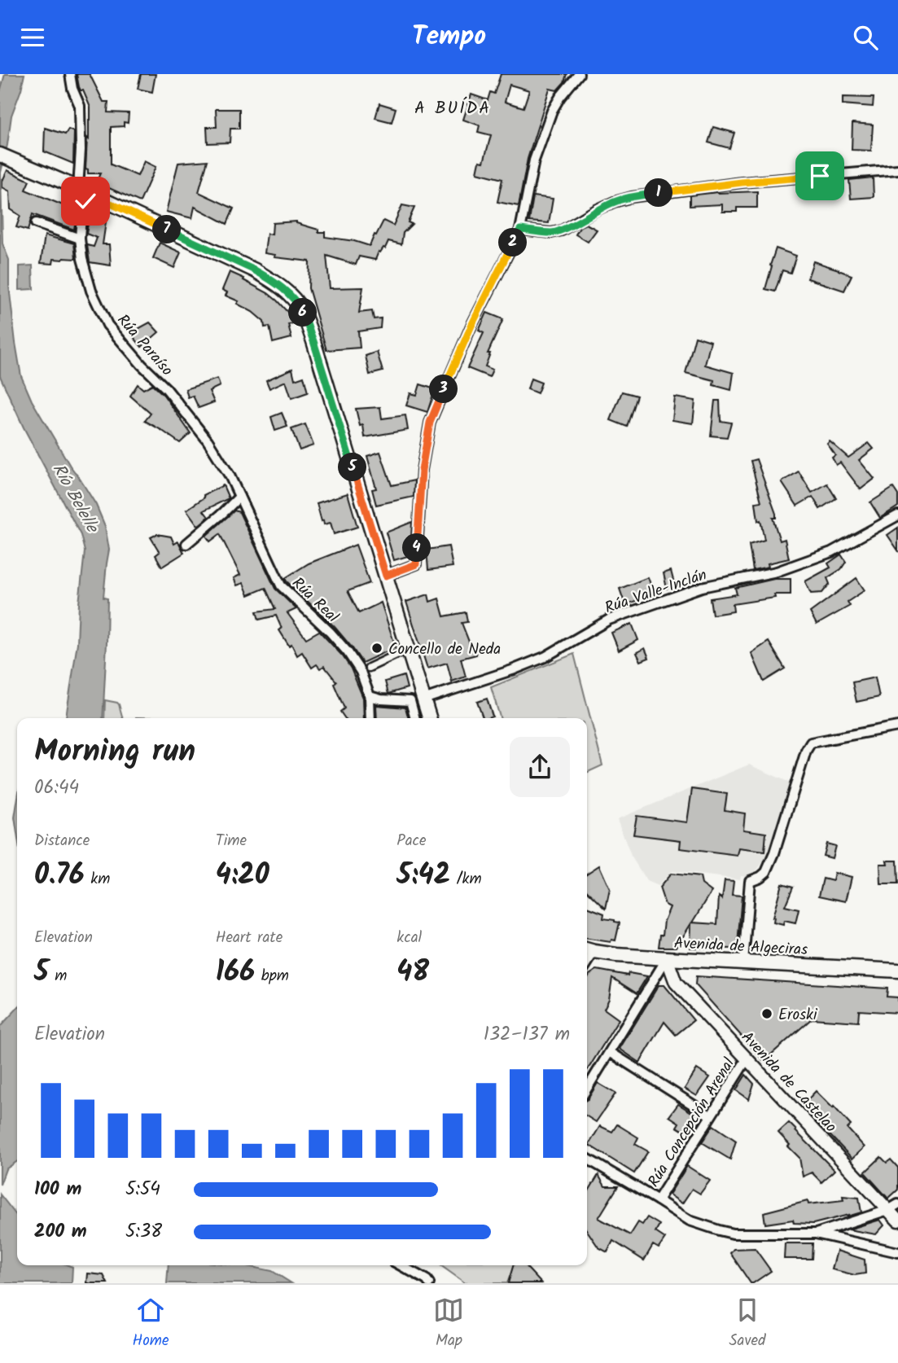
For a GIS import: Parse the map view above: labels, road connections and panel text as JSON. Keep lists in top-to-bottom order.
{
  "streets": {
    "main road": ["Avenida de Algeciras"],
    "street": [
      "Rúa Paraíso",
      "Rúa Valle-Inclán",
      "Rúa Real",
      "Avenida de Castelao",
      "Rúa Concepción Arenal"
    ]
  },
  "crossings": [
    ["Rúa Paraíso", "Rúa Real"],
    ["Avenida de Algeciras", "Avenida de Castelao"],
    ["Avenida de Castelao", "Rúa Concepción Arenal"]
  ],
  "districts": ["A BUÍDA"],
  "water": ["Río Belelle"],
  "places": ["Concello de Neda", "Eroski"],
  "page": {
    "header": "Tempo",
    "pins": [
      "1",
      "7",
      "2",
      "6",
      "3",
      "5",
      "4"
    ],
    "heading": ["Morning run", "06:44"],
    "stats": [
      ["Distance", "0.76 km"],
      ["Time", "4:20"],
      ["Pace", "5:42 /km"],
      ["Elevation", "5 m"],
      ["Heart rate", "166 bpm"],
      ["kcal", "48"]
    ],
    "chart": ["Elevation", "132–137 m"],
    "list": [
      {
        "name": "100 m",
        "note": "5:54"
      },
      {
        "name": "200 m",
        "note": "5:38"
      }
    ],
    "tabs": ["Home", "Map", "Saved"]
  }
}
